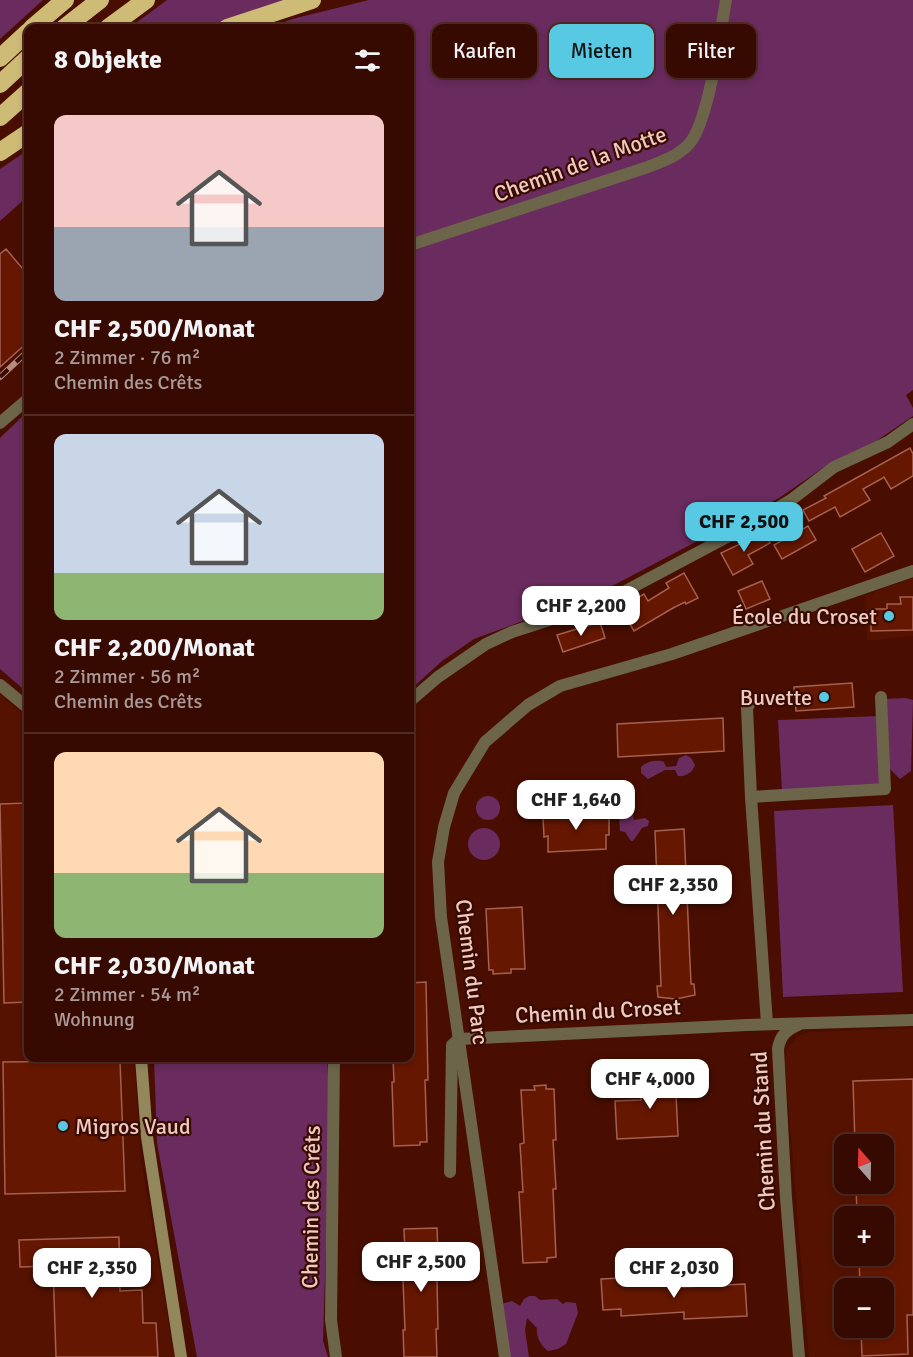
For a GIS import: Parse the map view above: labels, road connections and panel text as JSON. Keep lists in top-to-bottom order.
{
  "streets": {
    "street": [
      "Chemin de la Motte",
      "Chemin du Parc",
      "Chemin du Croset",
      "Chemin du Stand",
      "Chemin des Crêts"
    ]
  },
  "crossings": [
    ["Chemin du Parc", "Chemin du Croset"],
    ["Chemin du Croset", "Chemin du Stand"]
  ],
  "places": ["École du Croset", "Buvette", "Migros Vaud"],
  "north": "top",
  "page": {
    "chip": ["Kaufen", "Mieten", "Filter"],
    "heading": "8 Objekte",
    "list": [
      {
        "name": "CHF 2,500/Monat",
        "note": "2 Zimmer · 76 m² · Chemin des Crêts"
      },
      {
        "name": "CHF 2,200/Monat",
        "note": "2 Zimmer · 56 m² · Chemin des Crêts"
      },
      {
        "name": "CHF 2,030/Monat",
        "note": "2 Zimmer · 54 m² · Wohnung"
      }
    ],
    "price": [
      "CHF 2,500",
      "CHF 2,200",
      "CHF 1,640",
      "CHF 2,350",
      "CHF 4,000",
      "CHF 2,500",
      "CHF 2,350",
      "CHF 2,030"
    ],
    "map_buttons": ["+", "−"]
  }
}
